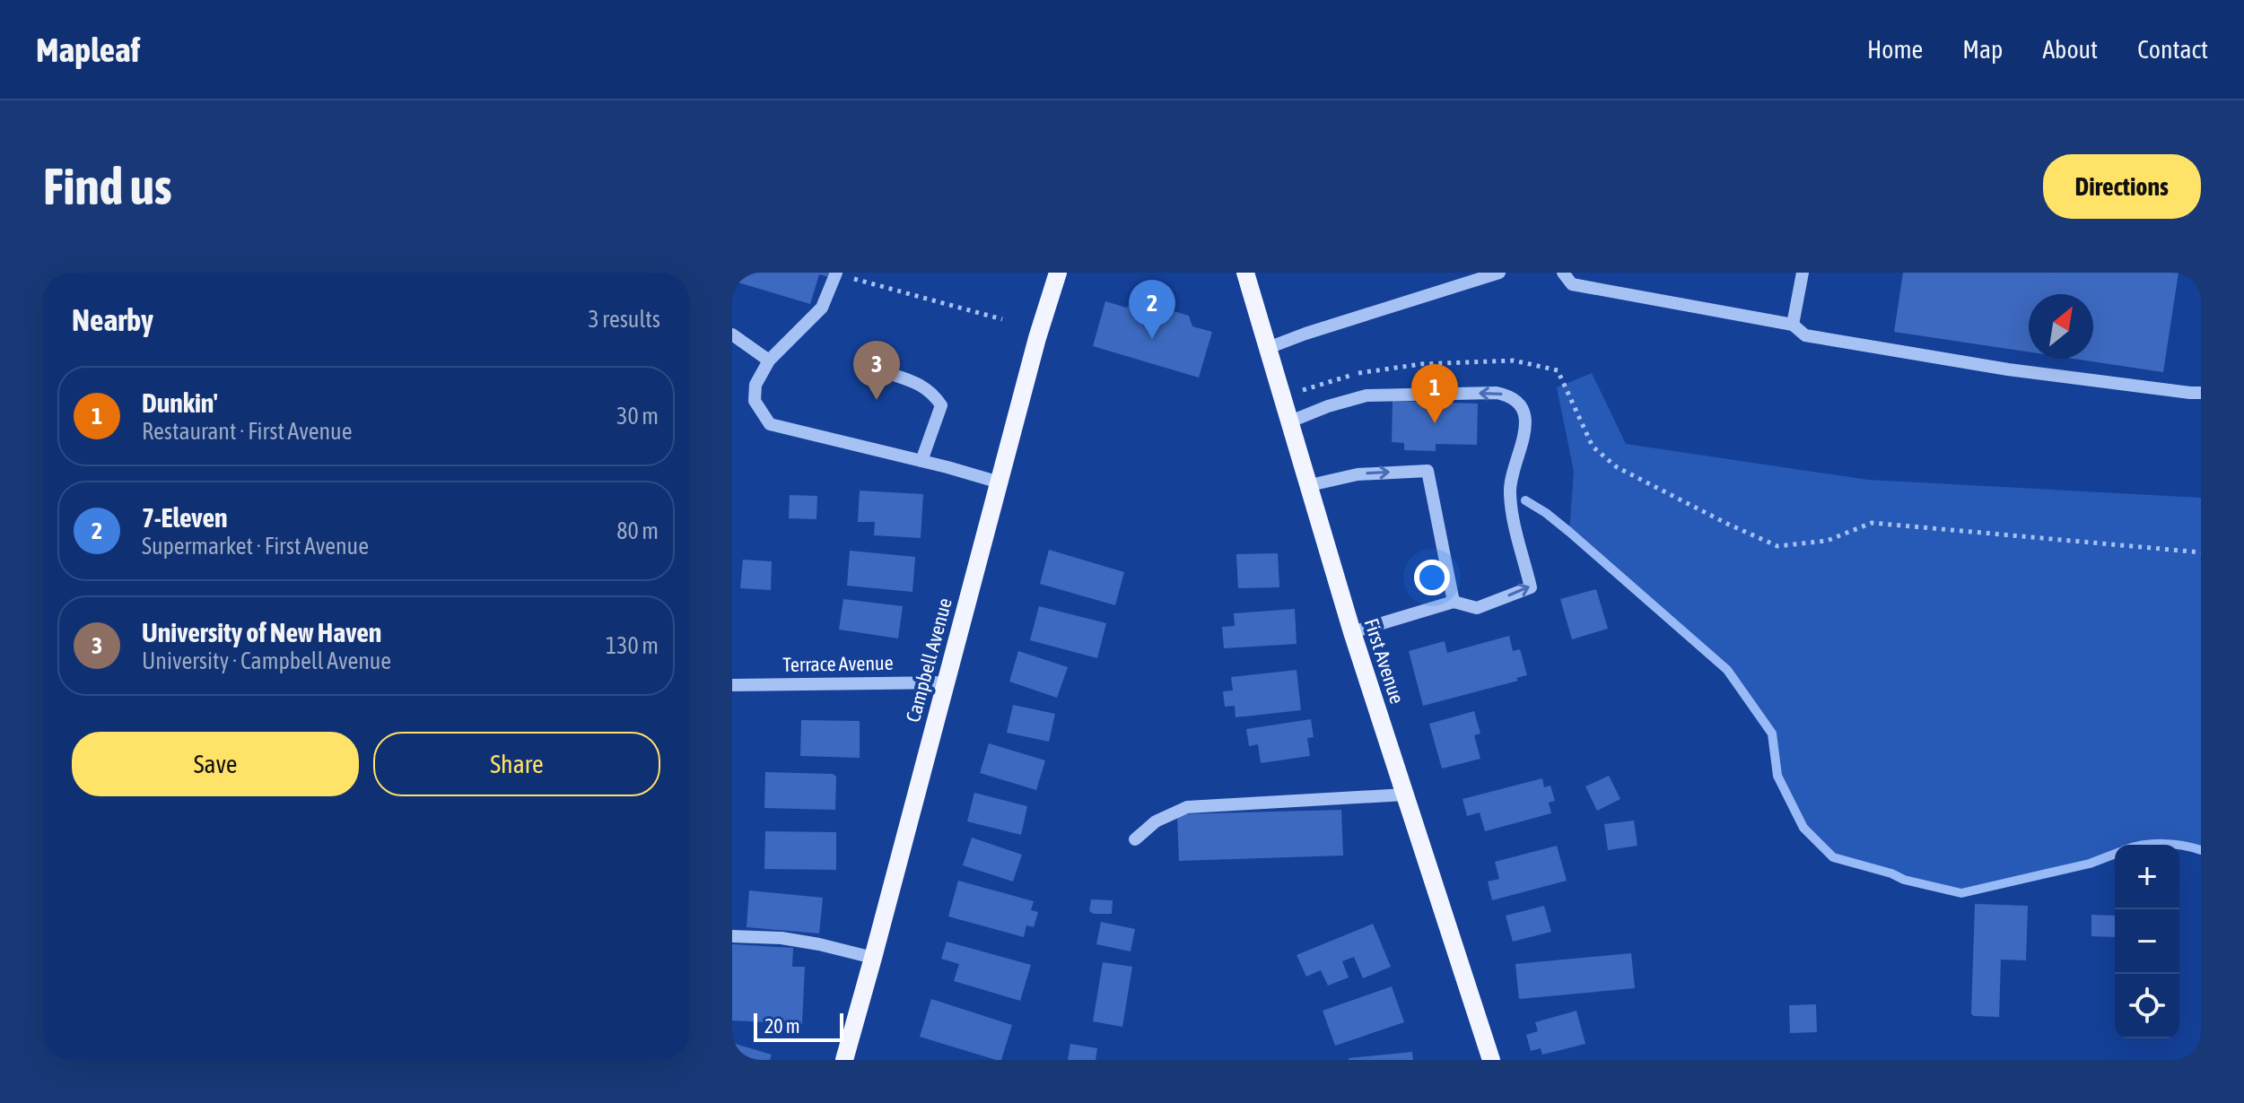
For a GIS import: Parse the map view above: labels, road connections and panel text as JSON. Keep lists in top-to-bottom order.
{
  "streets": {
    "main road": ["Campbell Avenue", "First Avenue"],
    "street": ["Terrace Avenue"]
  },
  "crossings": [
    ["Campbell Avenue", "Terrace Avenue"]
  ],
  "scale_bar": "20 m",
  "north": "top right",
  "page": {
    "header": "Mapleaf",
    "nav": [
      "Home",
      "Map",
      "About",
      "Contact"
    ],
    "buttons": [
      "Directions",
      ["Save", "Share"]
    ],
    "title": "Find us",
    "heading": ["Nearby", "3 results"],
    "pins": ["2", "3", "1"],
    "list": [
      {
        "mark": "1",
        "name": "Dunkin'",
        "note": "Restaurant · First Avenue",
        "value": "30 m"
      },
      {
        "mark": "2",
        "name": "7-Eleven",
        "note": "Supermarket · First Avenue",
        "value": "80 m"
      },
      {
        "mark": "3",
        "name": "University of New Haven",
        "note": "University · Campbell Avenue",
        "value": "130 m"
      }
    ],
    "map_buttons": ["+", "−"],
    "scale": "20 m"
  }
}
